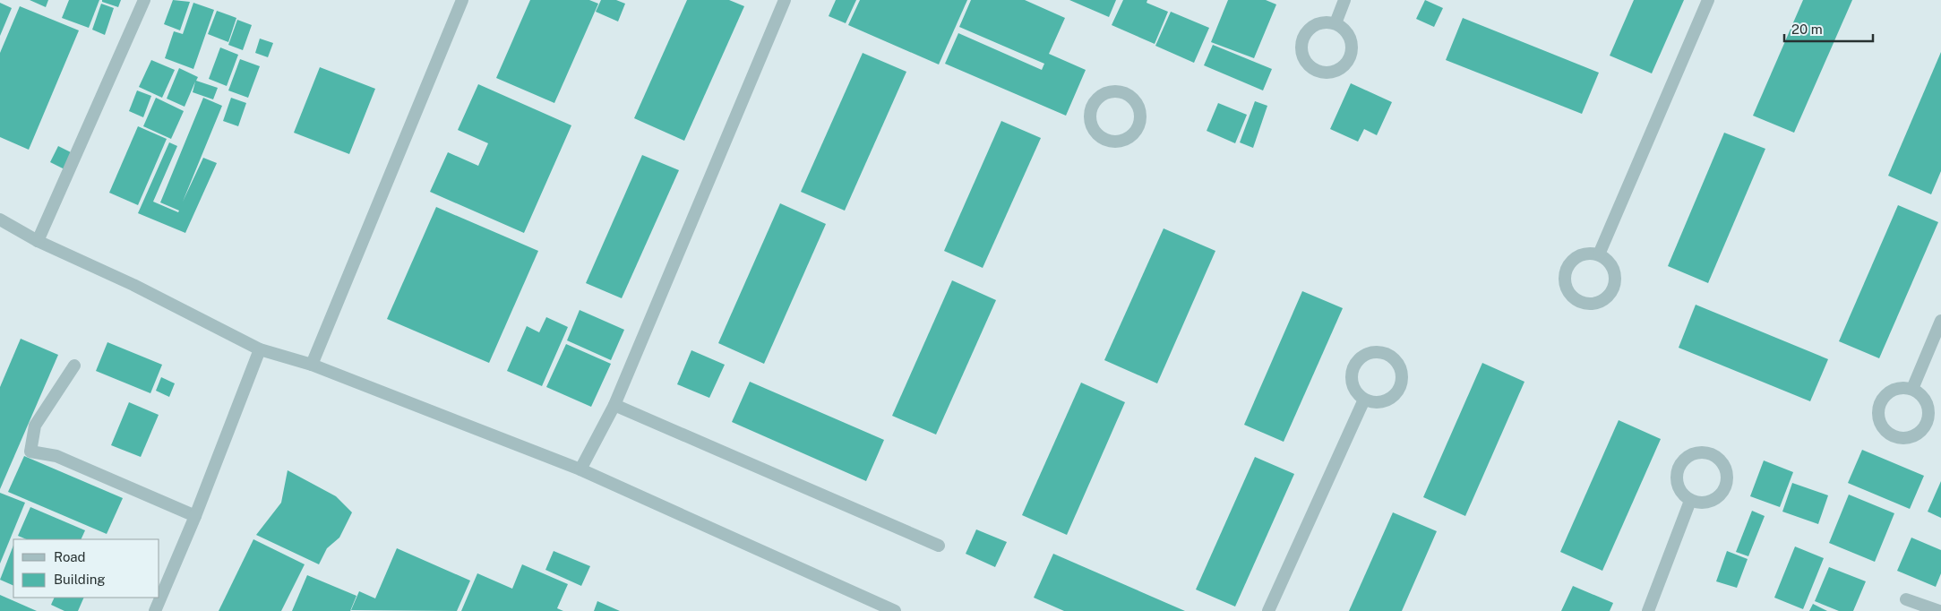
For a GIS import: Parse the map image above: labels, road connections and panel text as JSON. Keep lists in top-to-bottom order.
{
  "legend": ["Road", "Building"],
  "scale_bar": "20 m"
}
